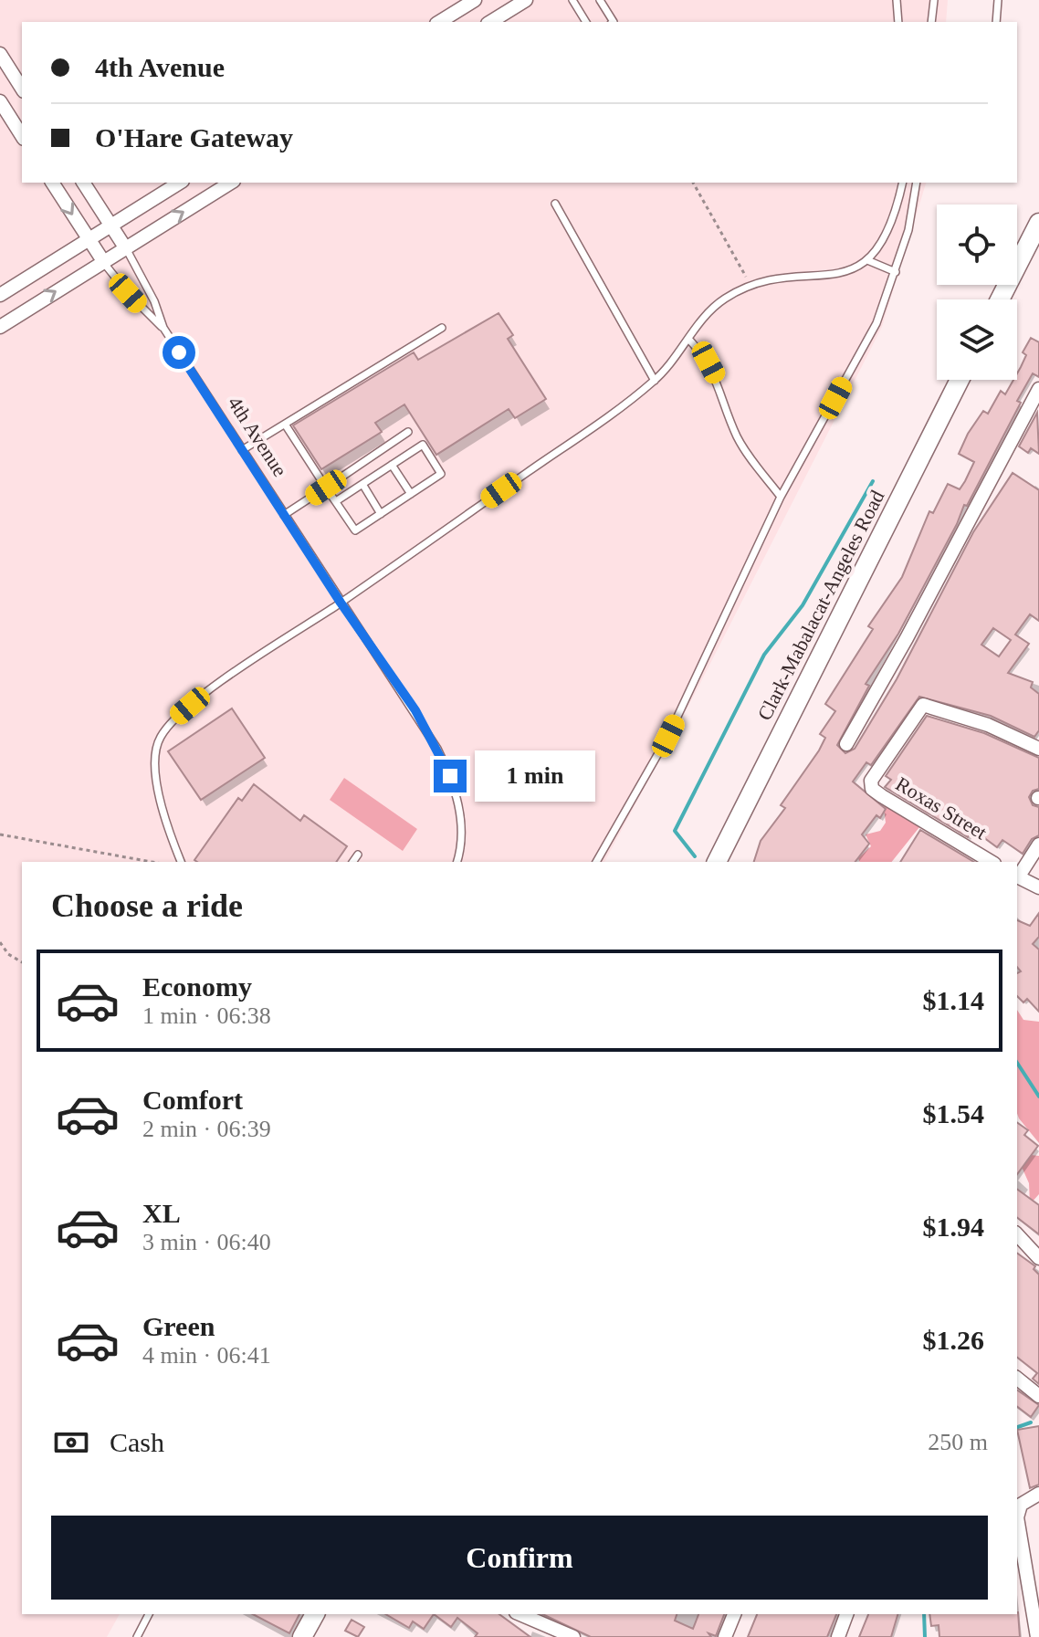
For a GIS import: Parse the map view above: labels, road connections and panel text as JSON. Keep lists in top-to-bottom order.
{
  "streets": {
    "main road": ["Clark-Mabalacat-Angeles Road"],
    "street": ["4th Avenue", "Roxas Street"]
  },
  "page": {
    "banner": ["4th Avenue", "O'Hare Gateway"],
    "bubble": "1 min",
    "heading": "Choose a ride",
    "list": [
      {
        "name": "Economy",
        "note": "1 min · 06:38",
        "value": "$1.14"
      },
      {
        "name": "Comfort",
        "note": "2 min · 06:39",
        "value": "$1.54"
      },
      {
        "name": "XL",
        "note": "3 min · 06:40",
        "value": "$1.94"
      },
      {
        "name": "Green",
        "note": "4 min · 06:41",
        "value": "$1.26"
      }
    ],
    "pay": ["Cash", "250 m"],
    "buttons": "Confirm"
  }
}
